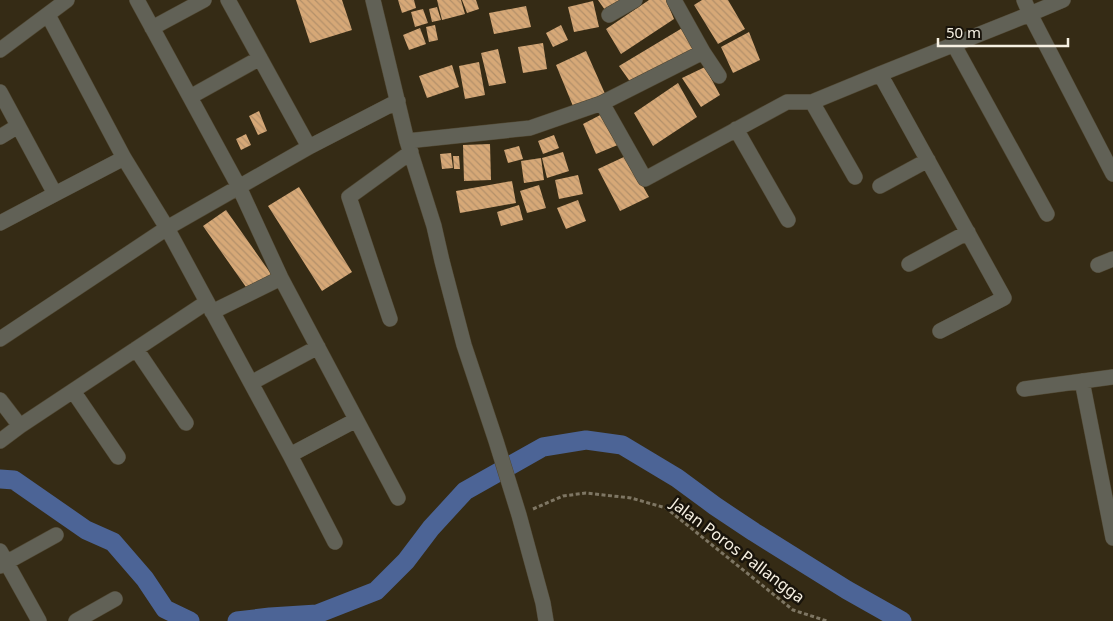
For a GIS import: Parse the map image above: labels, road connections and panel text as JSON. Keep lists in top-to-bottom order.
{
  "streets": {
    "path": ["Jalan Poros Pallangga"]
  },
  "scale_bar": "50 m"
}
